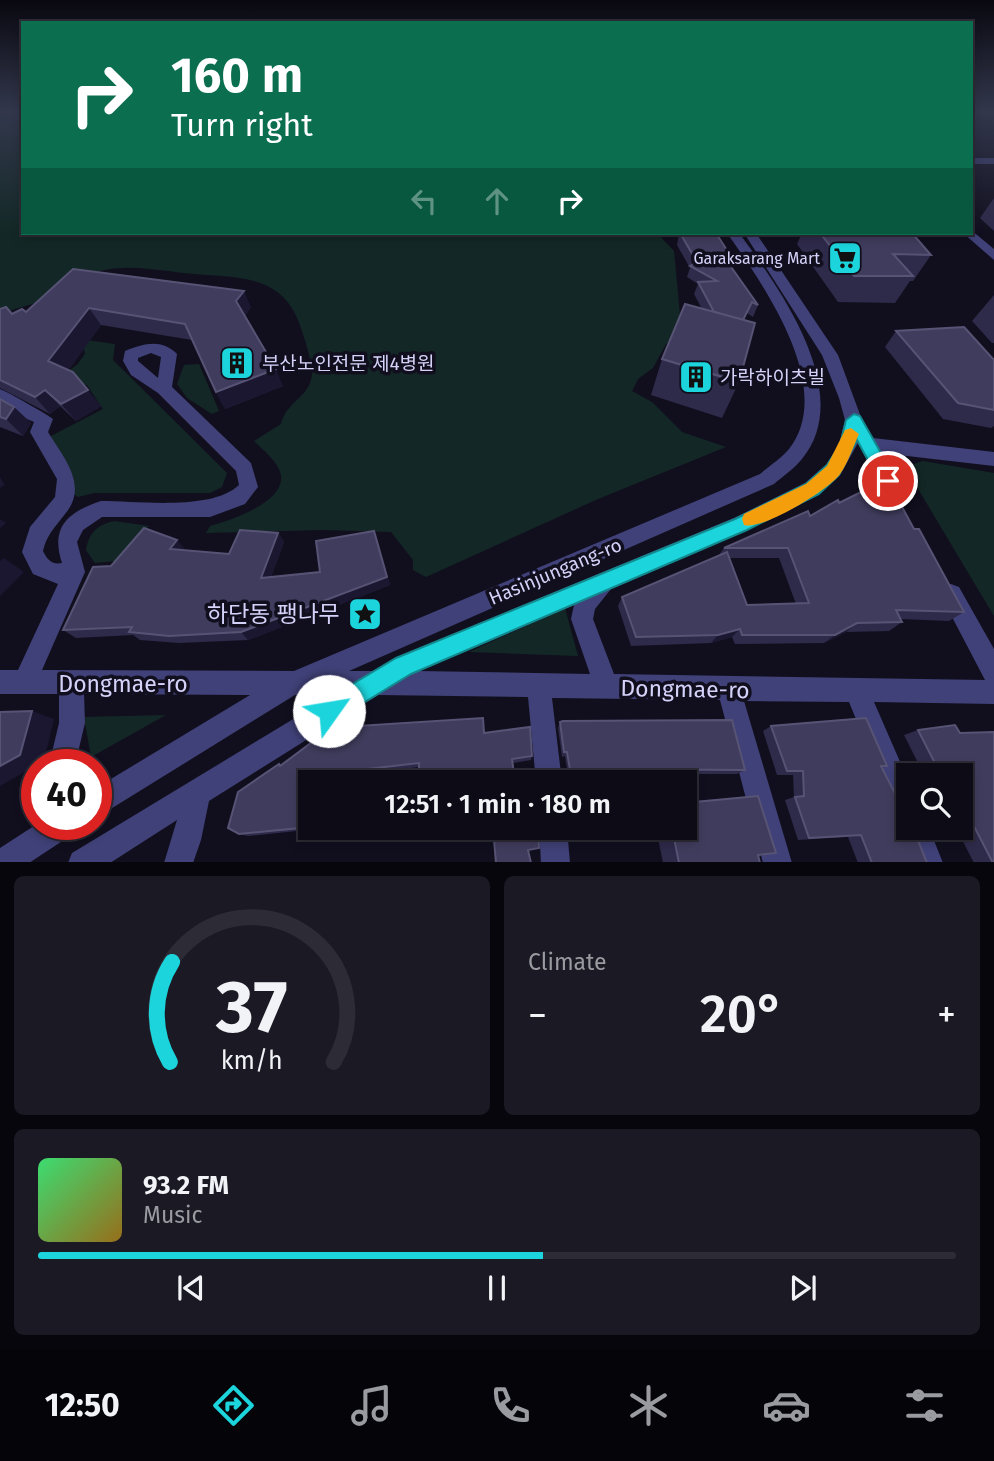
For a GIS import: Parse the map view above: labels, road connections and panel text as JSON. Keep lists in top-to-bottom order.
{
  "streets": {
    "street": ["Hasinjungang-ro", "Dongmae-ro"]
  },
  "crossings": [
    ["Hasinjungang-ro", "Dongmae-ro"]
  ],
  "places": {
    "supermarket": ["Garaksarang Mart"],
    "building": ["부산노인전문 제4병원", "가락하이츠빌"],
    "place": ["하단동 팽나무"]
  },
  "page": {
    "turn": ["160 m", "Turn right"],
    "limit": "40",
    "trip": "12:51 · 1 min · 180 m",
    "tile": "Climate",
    "heat": ["−", "20°", "+"],
    "song": ["93.2 FM", "Music"],
    "tabs": "12:50",
    "gauge": ["37", "km/h"]
  }
}
